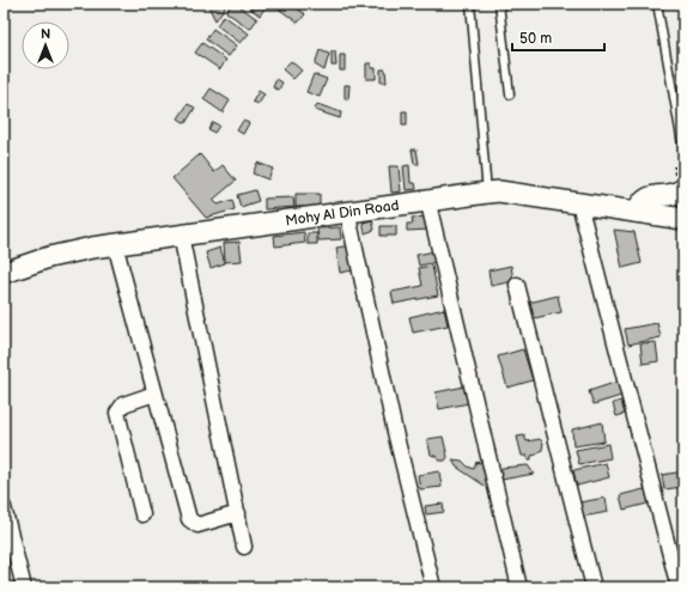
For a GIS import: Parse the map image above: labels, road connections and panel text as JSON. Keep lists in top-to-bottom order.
{
  "streets": {
    "street": ["Mohy Al Din Road"]
  },
  "scale_bar": "50 m",
  "north": "top"
}
